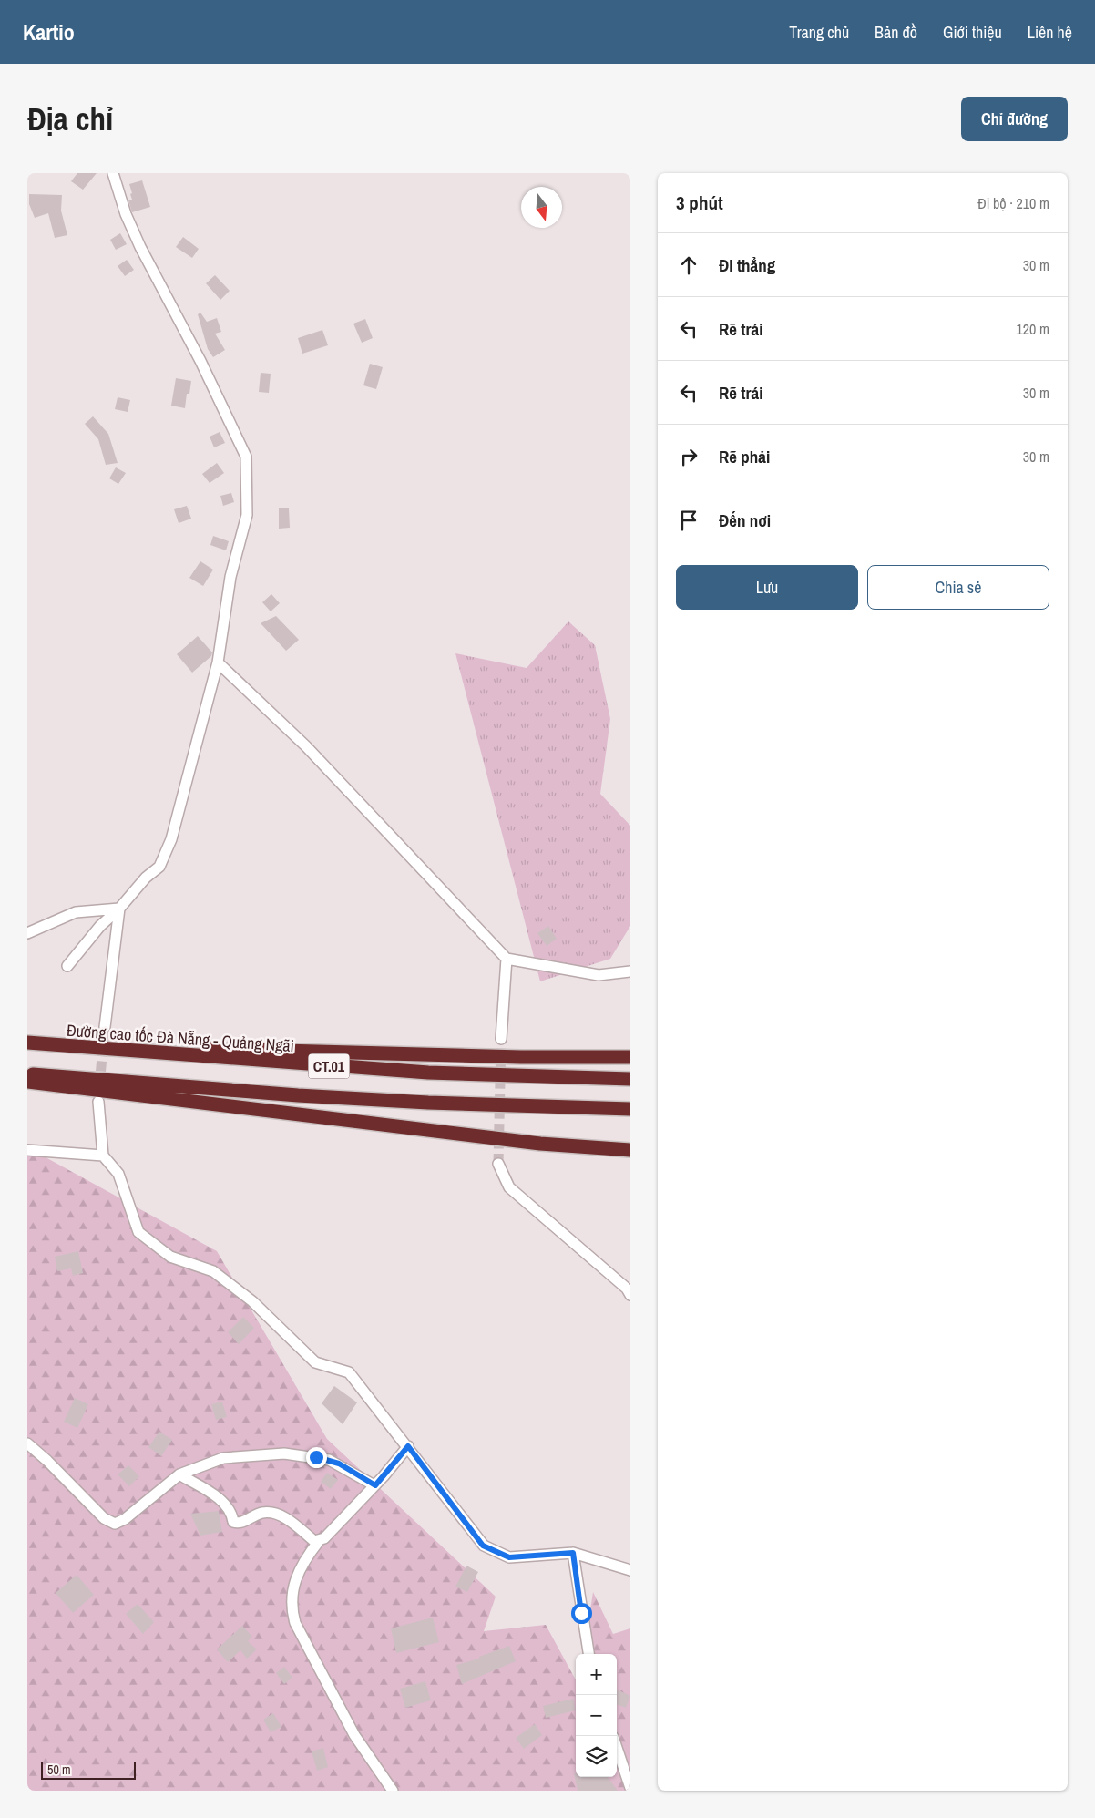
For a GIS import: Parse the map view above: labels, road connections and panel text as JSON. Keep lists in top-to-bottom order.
{
  "streets": {
    "highway": ["Đường cao tốc Đà Nẵng - Quảng Ngãi", "CT.01"]
  },
  "scale_bar": "50 m",
  "north": "bottom",
  "page": {
    "header": "Kartio",
    "nav": [
      "Trang chủ",
      "Bản đồ",
      "Giới thiệu",
      "Liên hệ"
    ],
    "buttons": [
      "Chỉ đường",
      ["Lưu", "Chia sẻ"]
    ],
    "title": "Địa chỉ",
    "heading": ["3 phút", "Đi bộ · 210 m"],
    "list": [
      ["Đi thẳng", "30 m"],
      ["Rẽ trái", "120 m"],
      ["Rẽ trái", "30 m"],
      ["Rẽ phải", "30 m"],
      "Đến nơi"
    ],
    "map_buttons": ["+", "−"],
    "scale": "50 m"
  }
}
